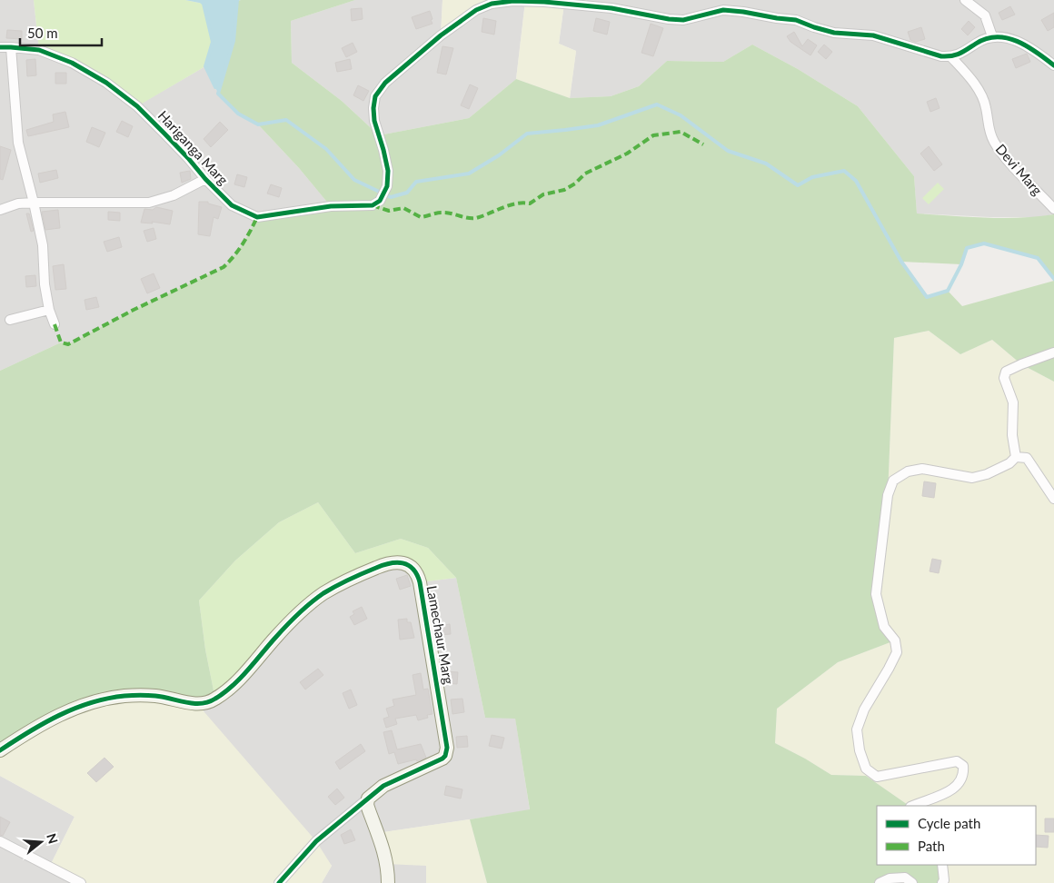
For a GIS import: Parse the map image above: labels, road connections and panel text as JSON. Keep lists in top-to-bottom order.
{
  "streets": {
    "street": ["Hariganga Marg", "Devi Marg", "Lamechaur Marg"]
  },
  "crossings": [
    ["Hariganga Marg", "Devi Marg"]
  ],
  "legend": ["Cycle path", "Path"],
  "scale_bar": "50 m",
  "north": "right"
}
